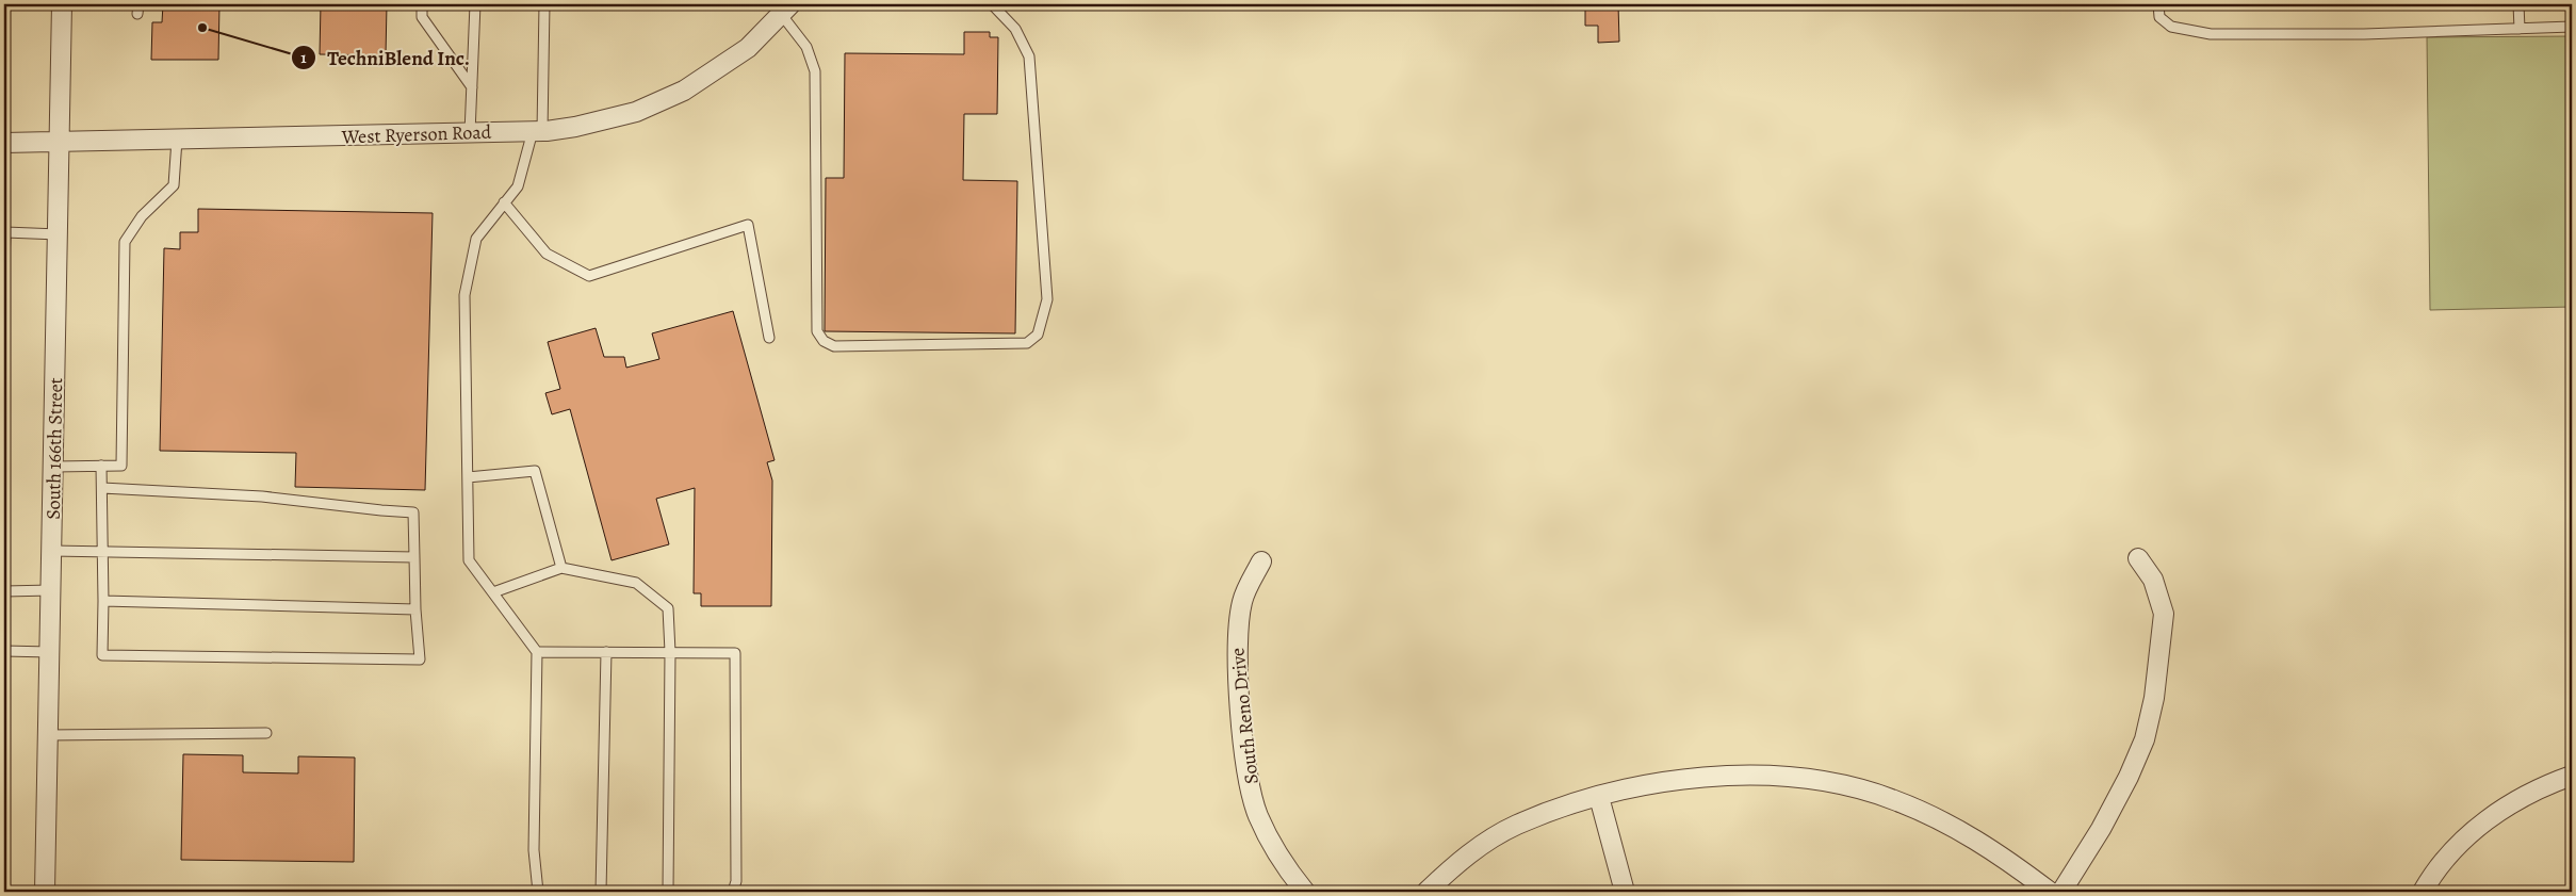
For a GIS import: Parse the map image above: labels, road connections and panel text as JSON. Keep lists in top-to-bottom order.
{
  "streets": {
    "street": ["West Ryerson Road", "South 166th Street", "South Reno Drive"]
  },
  "crossings": [
    ["West Ryerson Road", "South 166th Street"]
  ],
  "places": ["TechniBlend Inc."]
}
